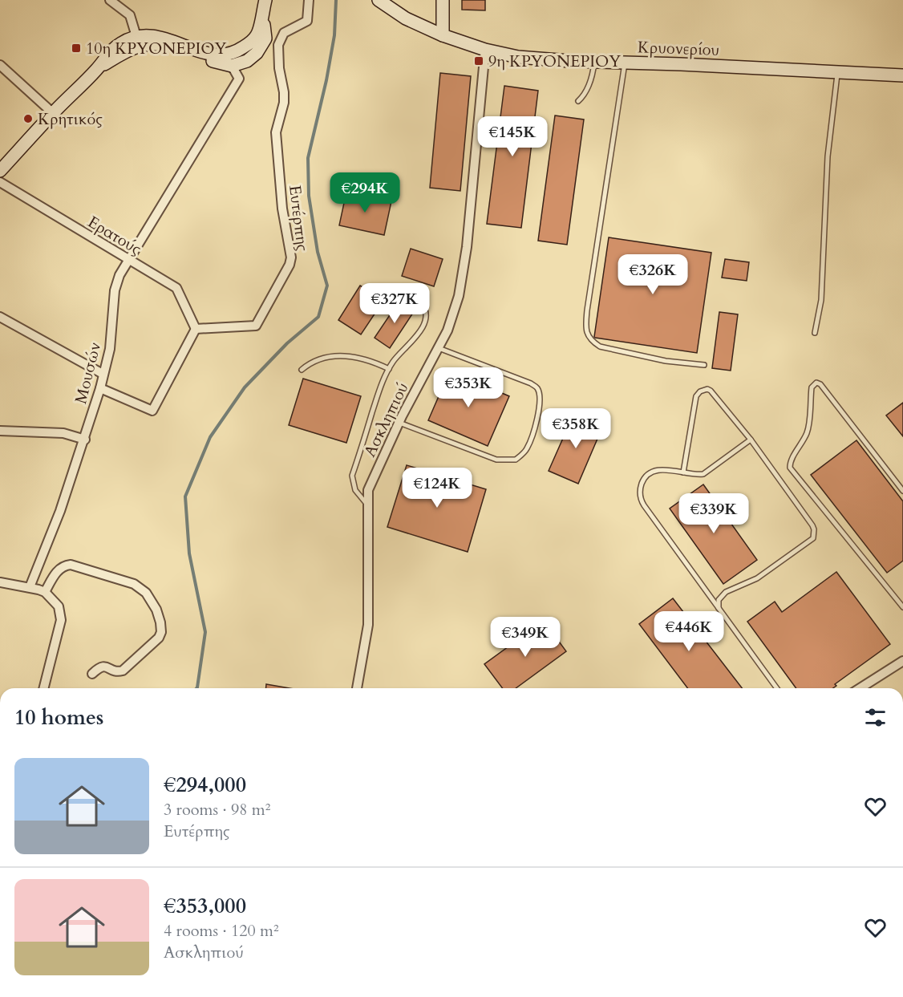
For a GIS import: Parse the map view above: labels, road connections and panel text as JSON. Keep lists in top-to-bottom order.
{
  "streets": {
    "main road": ["Κρυονερίου"],
    "street": [
      "Ευτέρπης",
      "Ερατούς",
      "Μουσών",
      "Ασκληπιού"
    ]
  },
  "crossings": [
    ["Κρυονερίου", "Ασκληπιού"],
    ["Ευτέρπης", "Ερατούς"],
    ["Ερατούς", "Μουσών"]
  ],
  "places": {
    "transit": ["10η ΚΡΥΟΝΕΡΙΟΥ", "9η ΚΡΥΟΝΕΡΙΟΥ"],
    "other": ["Κρητικός"]
  },
  "page": {
    "price": [
      "€145K",
      "€294K",
      "€326K",
      "€327K",
      "€353K",
      "€358K",
      "€124K",
      "€339K",
      "€446K",
      "€349K"
    ],
    "heading": "10 homes",
    "list": [
      {
        "name": "€294,000",
        "note": "3 rooms · 98 m² · Ευτέρπης"
      },
      {
        "name": "€353,000",
        "note": "4 rooms · 120 m² · Ασκληπιού"
      }
    ]
  }
}
